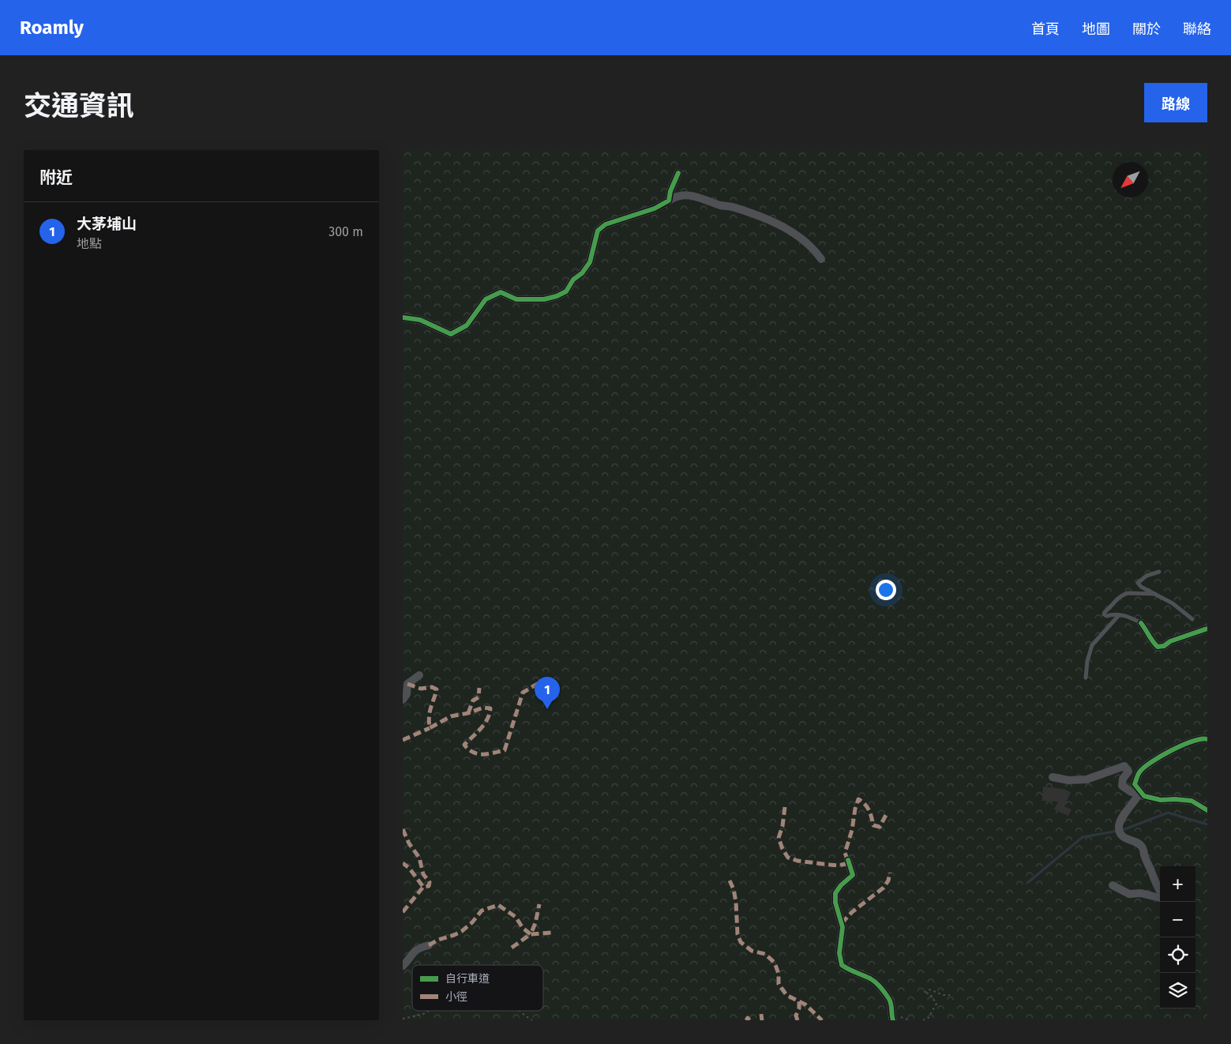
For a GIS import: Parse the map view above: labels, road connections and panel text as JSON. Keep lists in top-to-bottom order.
{
  "legend": ["自行車道", "小徑"],
  "north": "bottom left",
  "page": {
    "header": "Roamly",
    "nav": [
      "首頁",
      "地圖",
      "關於",
      "聯絡"
    ],
    "title": "交通資訊",
    "buttons": "路線",
    "heading": "附近",
    "list": [
      {
        "mark": "1",
        "name": "大茅埔山",
        "note": "地點",
        "value": "300 m"
      }
    ],
    "pins": "1",
    "map_buttons": ["+", "−"]
  }
}
